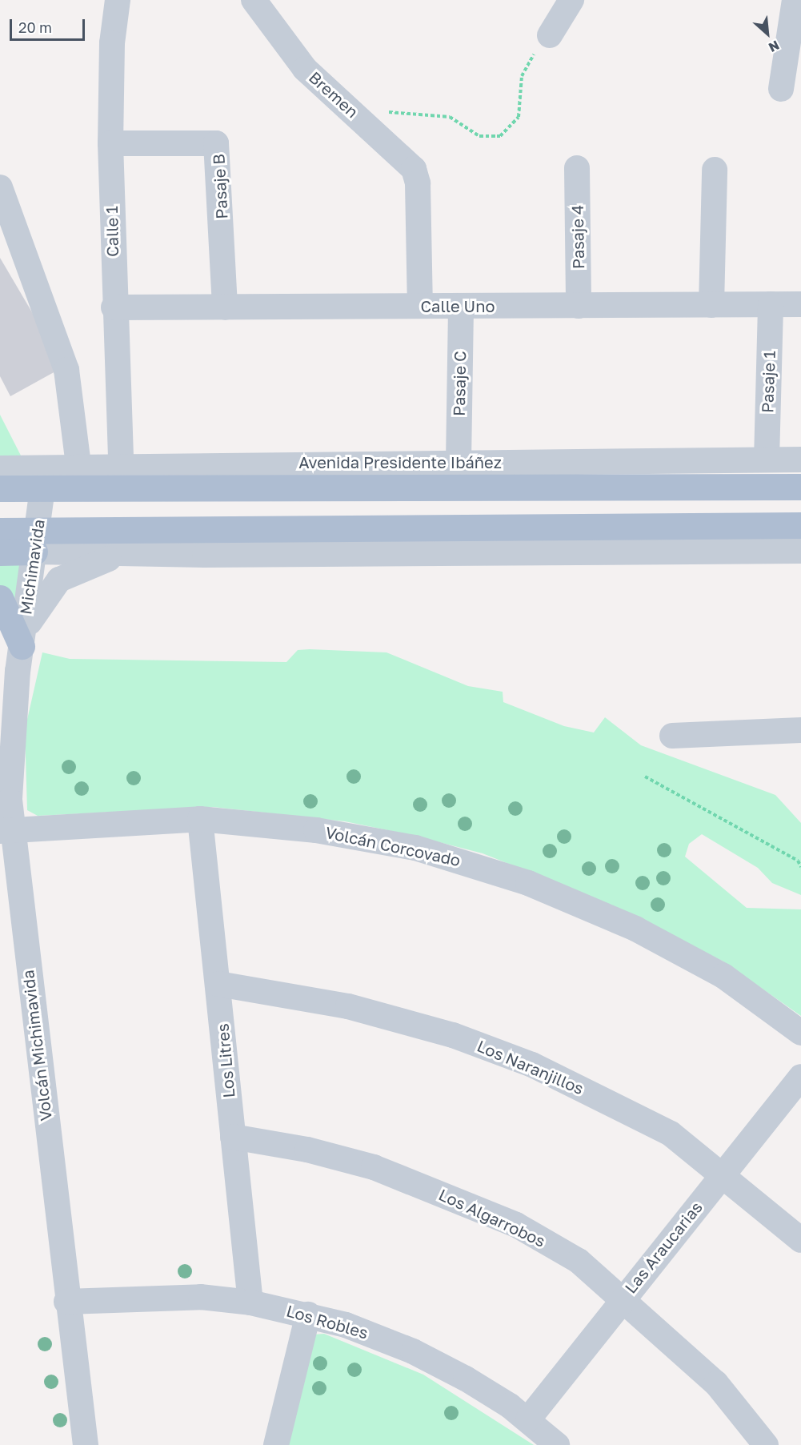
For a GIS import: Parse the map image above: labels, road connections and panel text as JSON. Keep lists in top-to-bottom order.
{
  "streets": {
    "main road": ["Avenida Presidente Ibáñez"],
    "street": [
      "Bremen",
      "Pasaje B",
      "Calle 1",
      "Pasaje 4",
      "Calle Uno",
      "Pasaje 1",
      "Pasaje C",
      "Michimavida",
      "Volcán Corcovado",
      "Volcán Michimavida",
      "Los Litres",
      "Los Naranjillos",
      "Los Algarrobos",
      "Las Araucarias",
      "Los Robles"
    ]
  },
  "crossings": [
    ["Bremen", "Calle Uno"],
    ["Pasaje B", "Calle 1"],
    ["Pasaje B", "Calle Uno"],
    ["Calle 1", "Calle Uno"],
    ["Calle 1", "Avenida Presidente Ibáñez"],
    ["Pasaje 4", "Calle Uno"],
    ["Calle Uno", "Pasaje 1"],
    ["Calle Uno", "Pasaje C"],
    ["Pasaje 1", "Avenida Presidente Ibáñez"],
    ["Pasaje C", "Avenida Presidente Ibáñez"],
    ["Avenida Presidente Ibáñez", "Michimavida"],
    ["Michimavida", "Volcán Michimavida"],
    ["Volcán Corcovado", "Volcán Michimavida"],
    ["Volcán Corcovado", "Los Litres"],
    ["Volcán Michimavida", "Los Robles"],
    ["Los Litres", "Los Naranjillos"],
    ["Los Litres", "Los Algarrobos"],
    ["Los Litres", "Los Robles"],
    ["Los Naranjillos", "Las Araucarias"],
    ["Los Algarrobos", "Las Araucarias"],
    ["Las Araucarias", "Los Robles"]
  ],
  "scale_bar": "20 m",
  "north": "bottom right"
}
